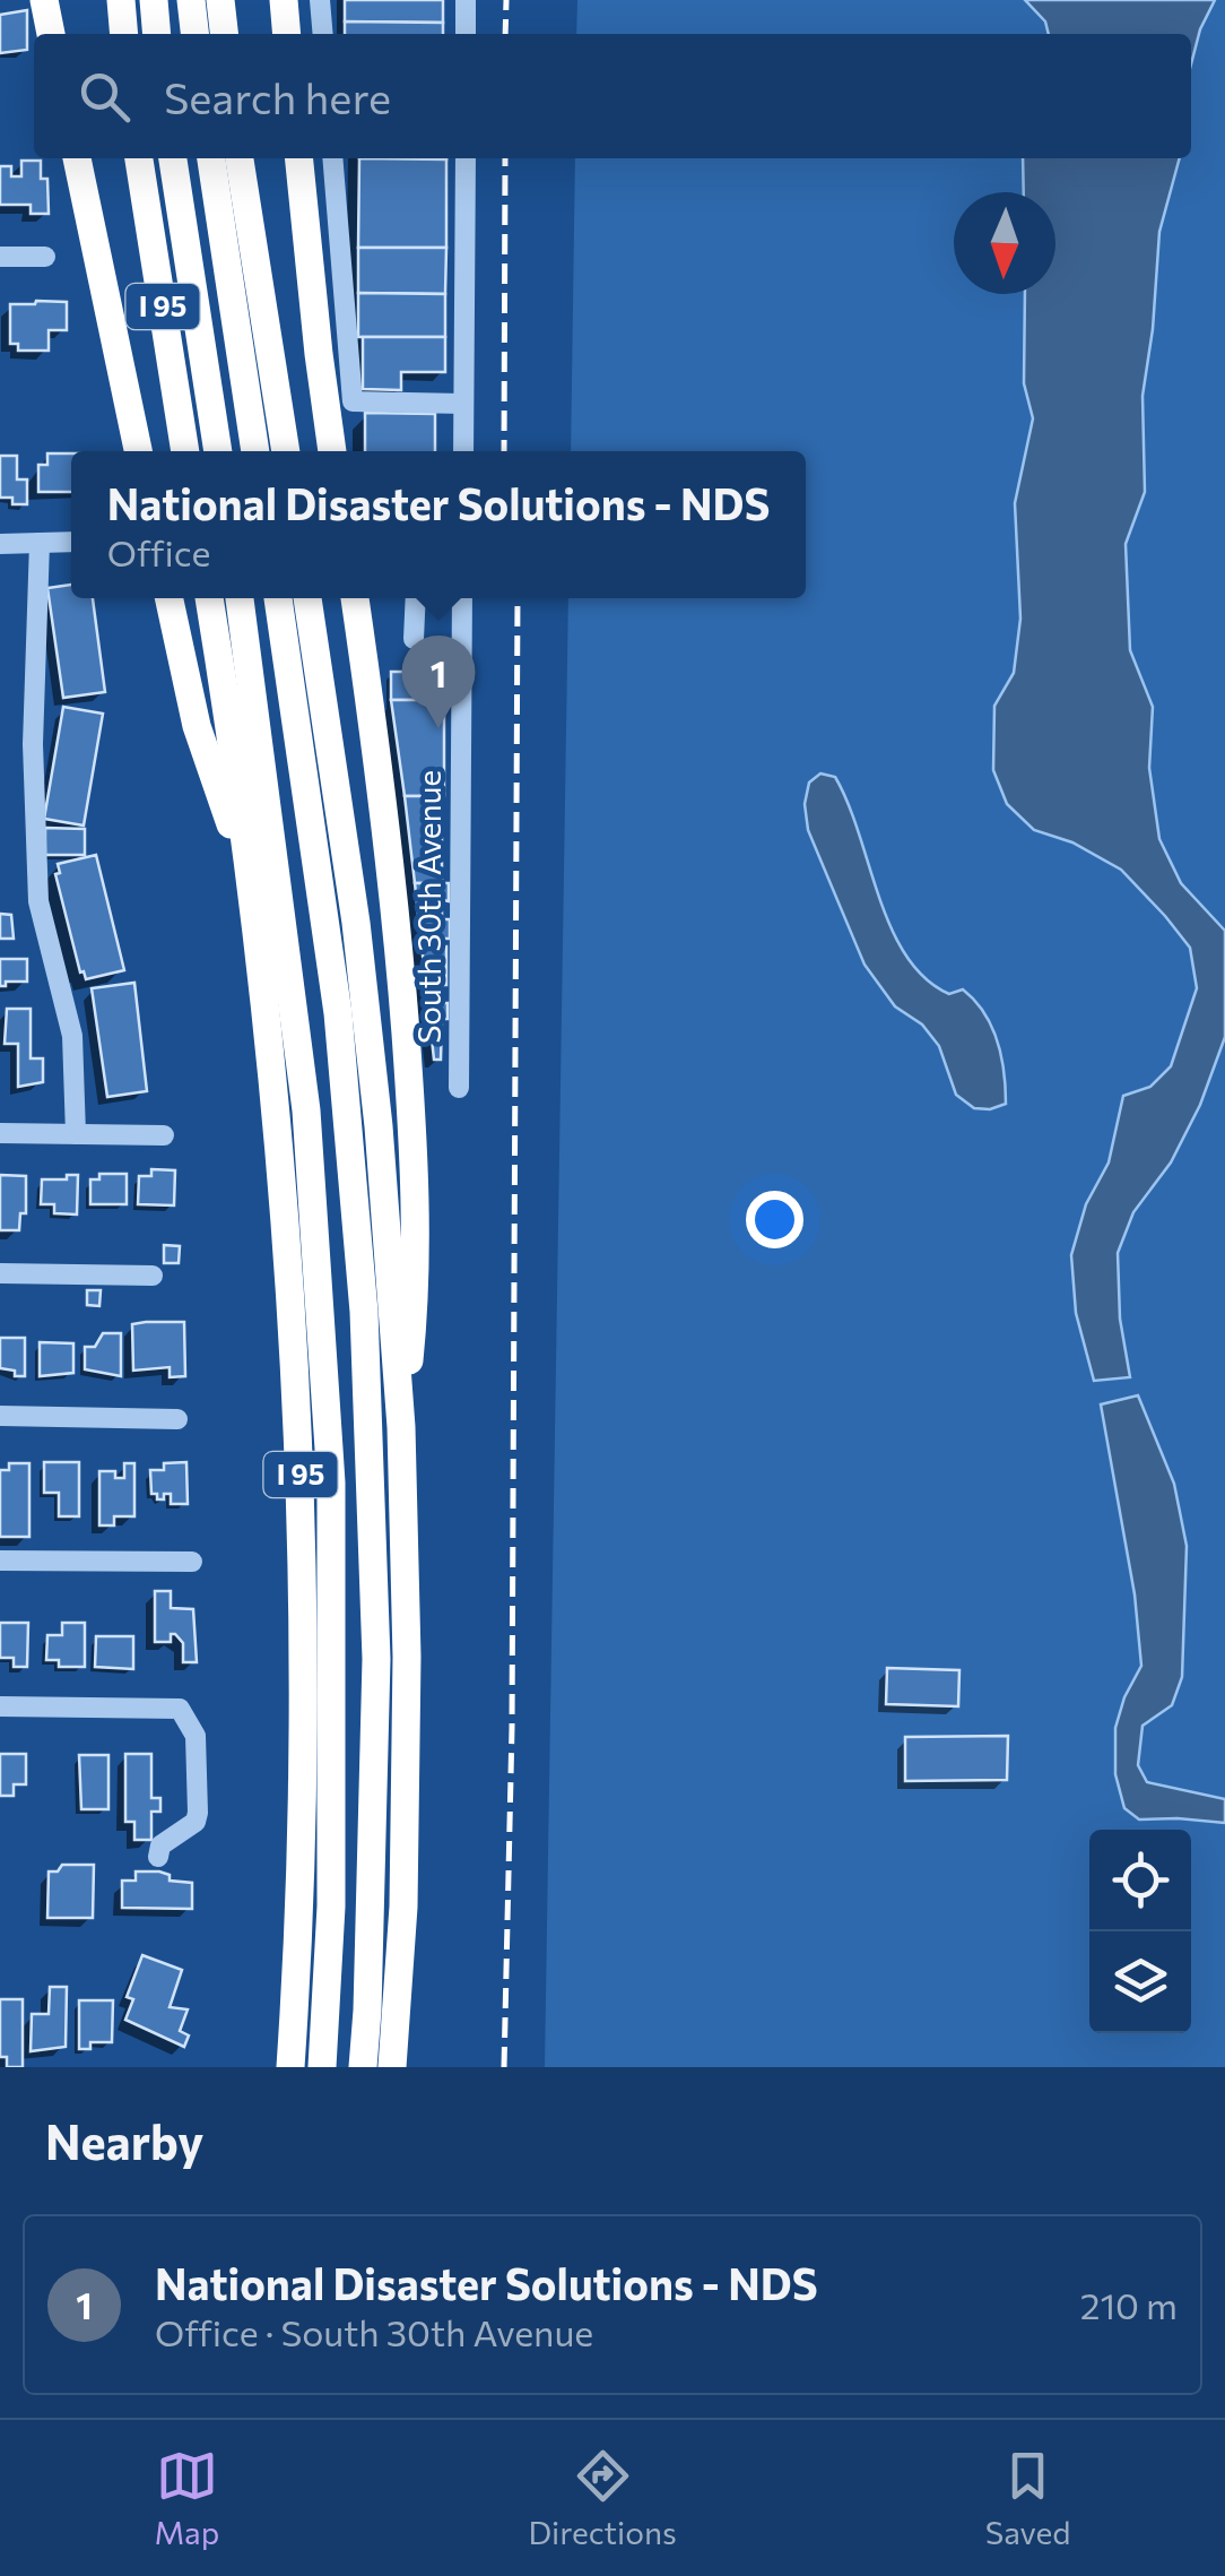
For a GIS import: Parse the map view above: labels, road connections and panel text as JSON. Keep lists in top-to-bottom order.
{
  "streets": {
    "highway": ["I 95"],
    "street": ["South 30th Avenue"]
  },
  "north": "bottom",
  "page": {
    "search": "Search here",
    "popup": ["National Disaster Solutions - NDS", "Office"],
    "pins": "1",
    "heading": "Nearby",
    "list": [
      {
        "mark": "1",
        "name": "National Disaster Solutions - NDS",
        "note": "Office · South 30th Avenue",
        "value": "210 m"
      }
    ],
    "nav": ["Map", "Directions", "Saved"]
  }
}
